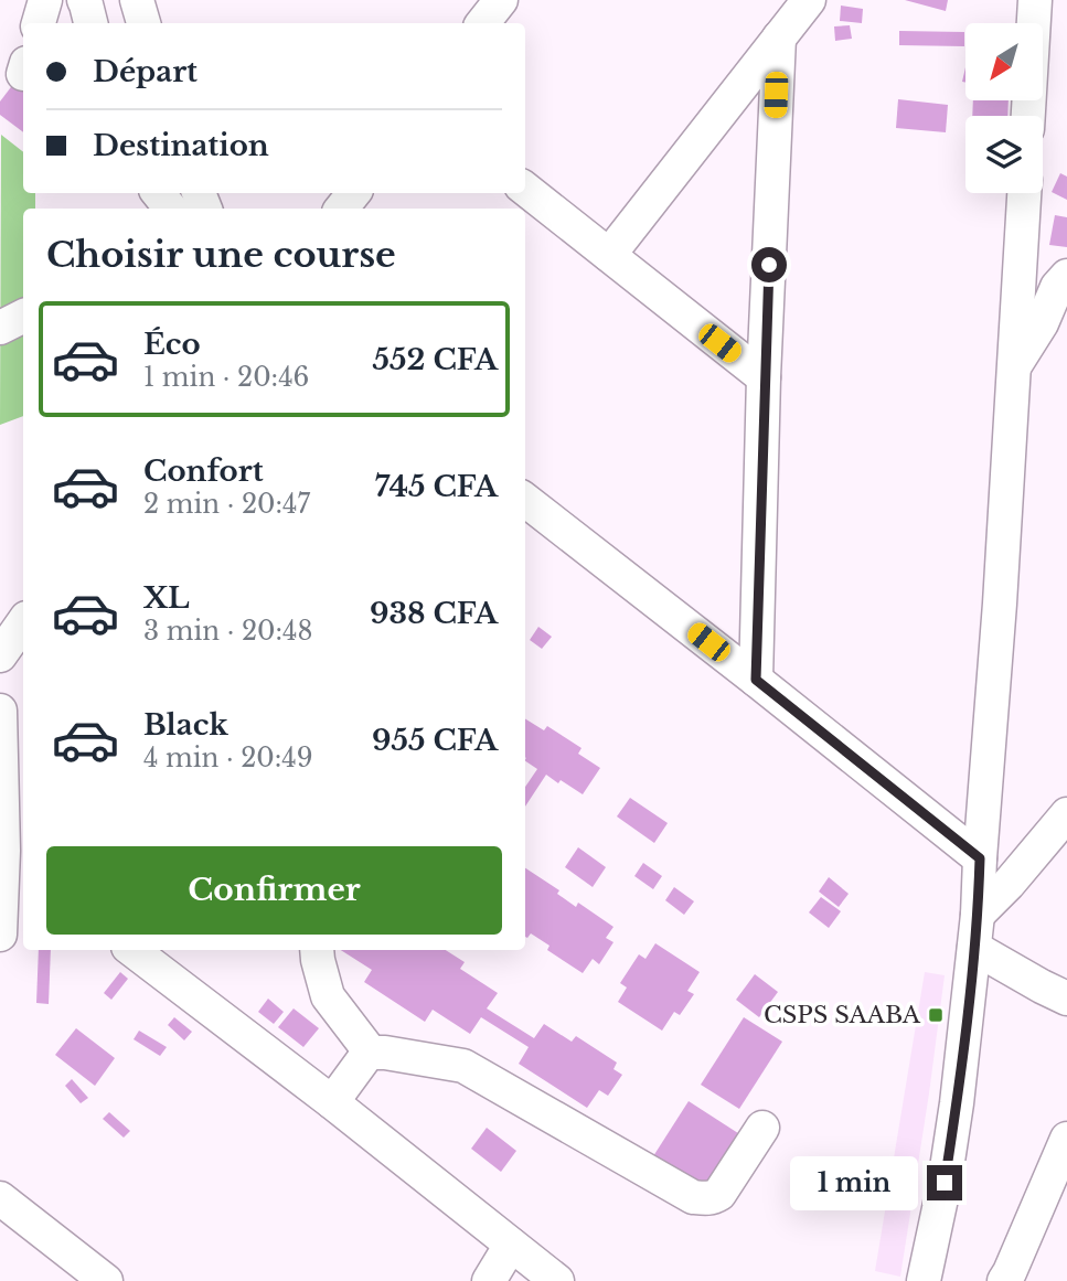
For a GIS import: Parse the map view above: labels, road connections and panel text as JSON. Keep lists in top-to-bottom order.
{
  "places": {
    "transit": ["CSPS SAABA"]
  },
  "north": "bottom left",
  "page": {
    "banner": ["Départ", "Destination"],
    "heading": "Choisir une course",
    "list": [
      {
        "name": "Éco",
        "note": "1 min · 20:46",
        "value": "552 CFA"
      },
      {
        "name": "Confort",
        "note": "2 min · 20:47",
        "value": "745 CFA"
      },
      {
        "name": "XL",
        "note": "3 min · 20:48",
        "value": "938 CFA"
      },
      {
        "name": "Black",
        "note": "4 min · 20:49",
        "value": "955 CFA"
      }
    ],
    "buttons": "Confirmer",
    "bubble": "1 min"
  }
}
